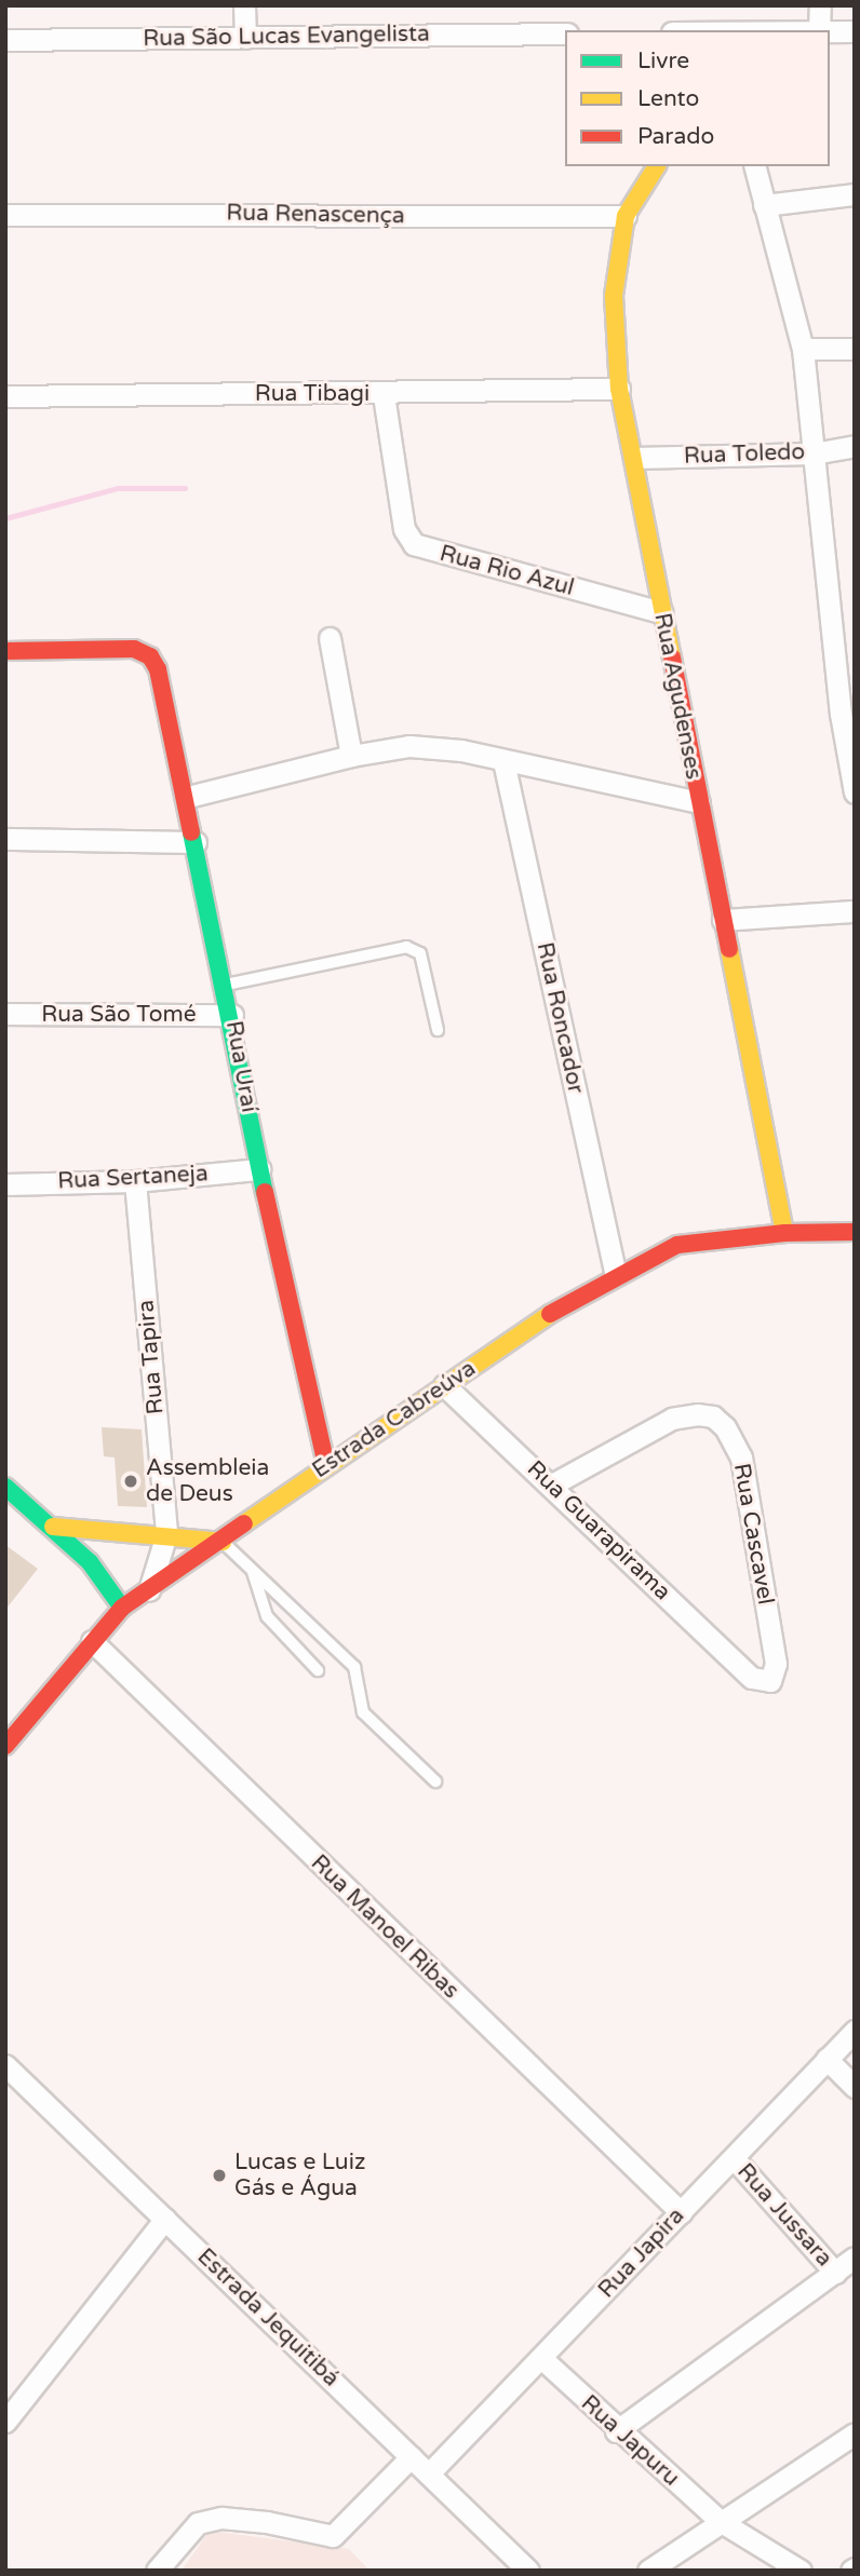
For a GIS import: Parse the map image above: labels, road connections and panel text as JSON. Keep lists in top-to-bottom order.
{
  "streets": {
    "street": [
      "Rua São Lucas Evangelista",
      "Rua Renascença",
      "Rua Tibagi",
      "Rua Toledo",
      "Rua Rio Azul",
      "Rua Agudenses",
      "Rua São Tomé",
      "Rua Roncador",
      "Rua Uraí",
      "Rua Sertaneja",
      "Rua Tapira",
      "Estrada Cabreúva",
      "Rua Guarapirama",
      "Rua Cascavel",
      "Rua Manoel Ribas",
      "Rua Jussara",
      "Rua Japira",
      "Estrada Jequitibá",
      "Rua Japuru"
    ]
  },
  "crossings": [
    ["Rua Renascença", "Rua Agudenses"],
    ["Rua Tibagi", "Rua Rio Azul"],
    ["Rua Tibagi", "Rua Agudenses"],
    ["Rua Toledo", "Rua Agudenses"],
    ["Rua Rio Azul", "Rua Agudenses"],
    ["Rua Agudenses", "Estrada Cabreúva"],
    ["Rua São Tomé", "Rua Uraí"],
    ["Rua Roncador", "Estrada Cabreúva"],
    ["Rua Uraí", "Rua Sertaneja"],
    ["Rua Uraí", "Estrada Cabreúva"],
    ["Rua Sertaneja", "Rua Tapira"],
    ["Estrada Cabreúva", "Rua Guarapirama"],
    ["Estrada Cabreúva", "Rua Manoel Ribas"],
    ["Rua Guarapirama", "Rua Cascavel"],
    ["Rua Manoel Ribas", "Rua Japira"],
    ["Rua Jussara", "Rua Japira"],
    ["Rua Japira", "Estrada Jequitibá"],
    ["Rua Japira", "Rua Japuru"]
  ],
  "places": ["Assembleia de Deus", "Lucas e Luiz Gás e Água"],
  "legend": ["Livre", "Lento", "Parado"]
}
